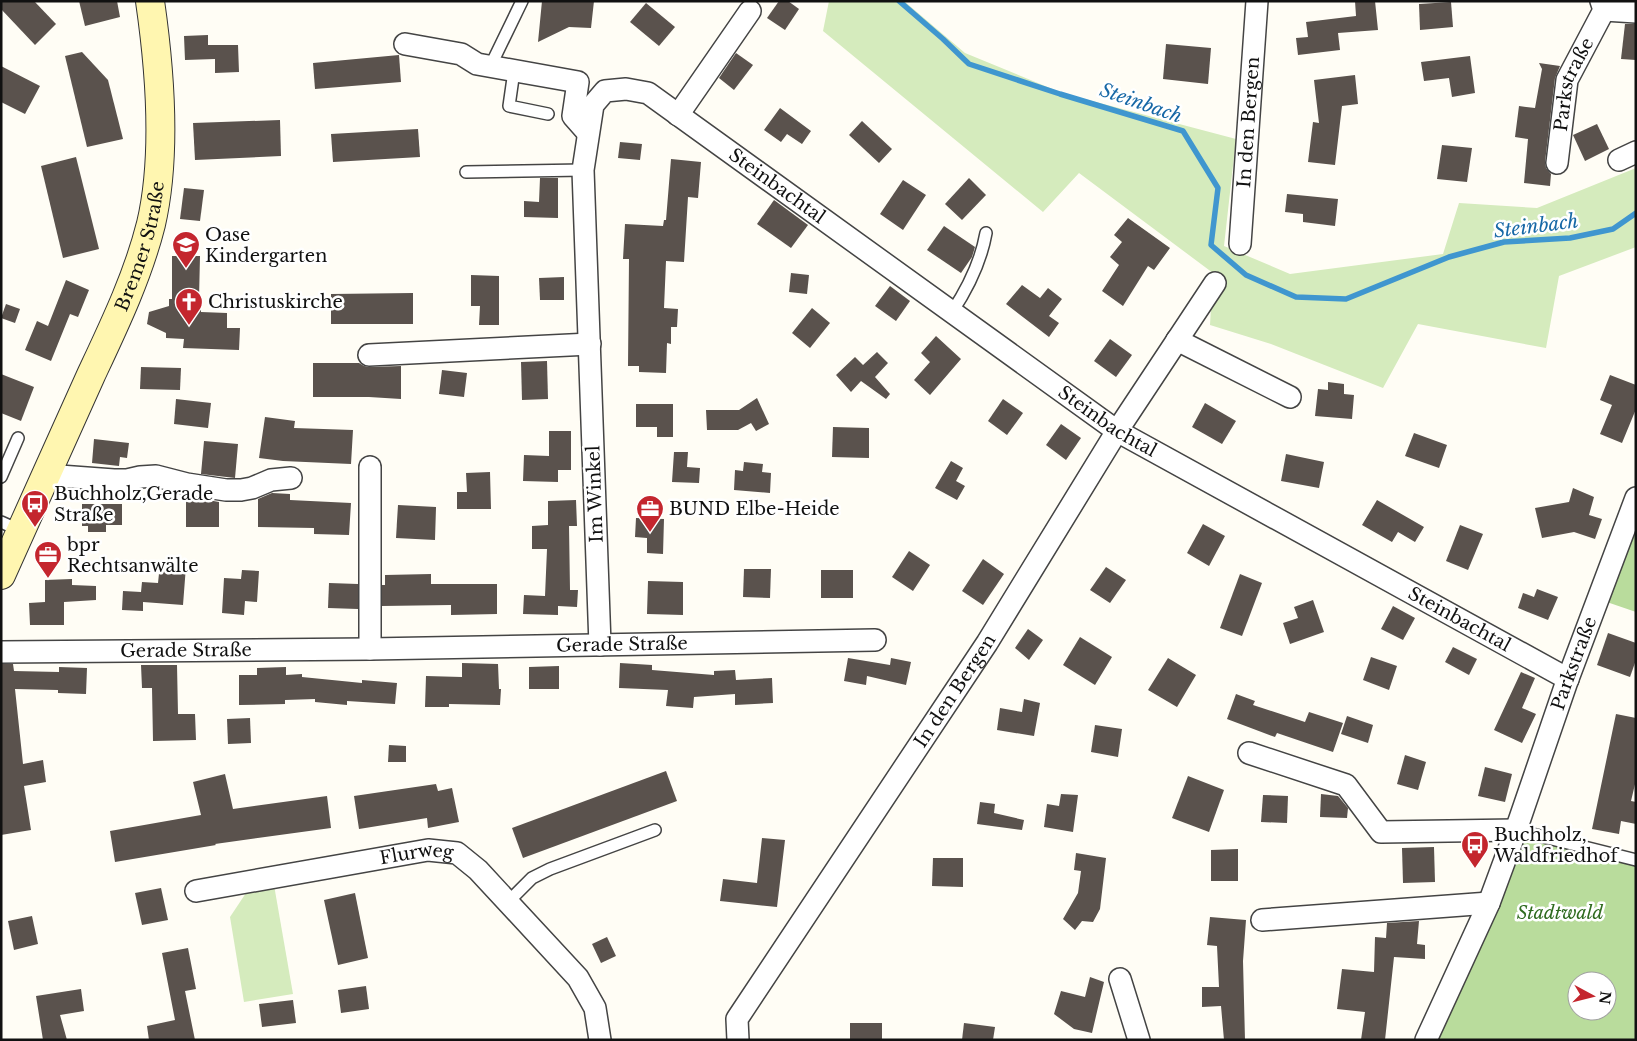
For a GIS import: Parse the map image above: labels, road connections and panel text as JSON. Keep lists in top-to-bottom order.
{
  "streets": {
    "street": [
      "Parkstraße",
      "In den Bergen",
      "Steinbachtal",
      "Bremer Straße",
      "Im Winkel",
      "Gerade Straße",
      "Flurweg"
    ]
  },
  "crossings": [
    ["Parkstraße", "Steinbachtal"],
    ["In den Bergen", "Steinbachtal"],
    ["Steinbachtal", "Im Winkel"],
    ["Im Winkel", "Gerade Straße"]
  ],
  "water": ["Steinbach"],
  "parks": ["Stadtwald"],
  "places": {
    "school or university": ["Oase Kindergarten"],
    "church": ["Christuskirche"],
    "bus stop": ["Buchholz,Gerade Straße", "Buchholz, Waldfriedhof"],
    "office": ["BUND Elbe-Heide", "bpr Rechtsanwälte"]
  },
  "north": "right"
}
